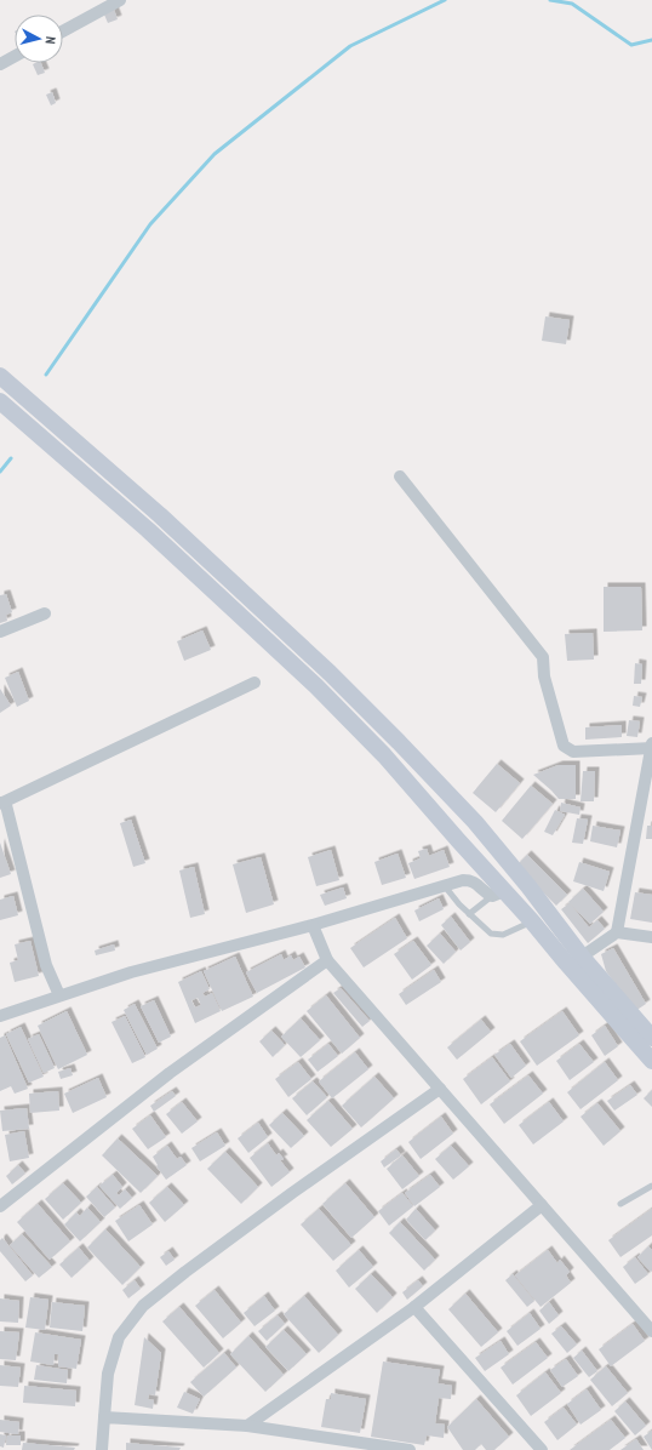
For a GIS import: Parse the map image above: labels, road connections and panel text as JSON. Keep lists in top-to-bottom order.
{
  "north": "right"
}
